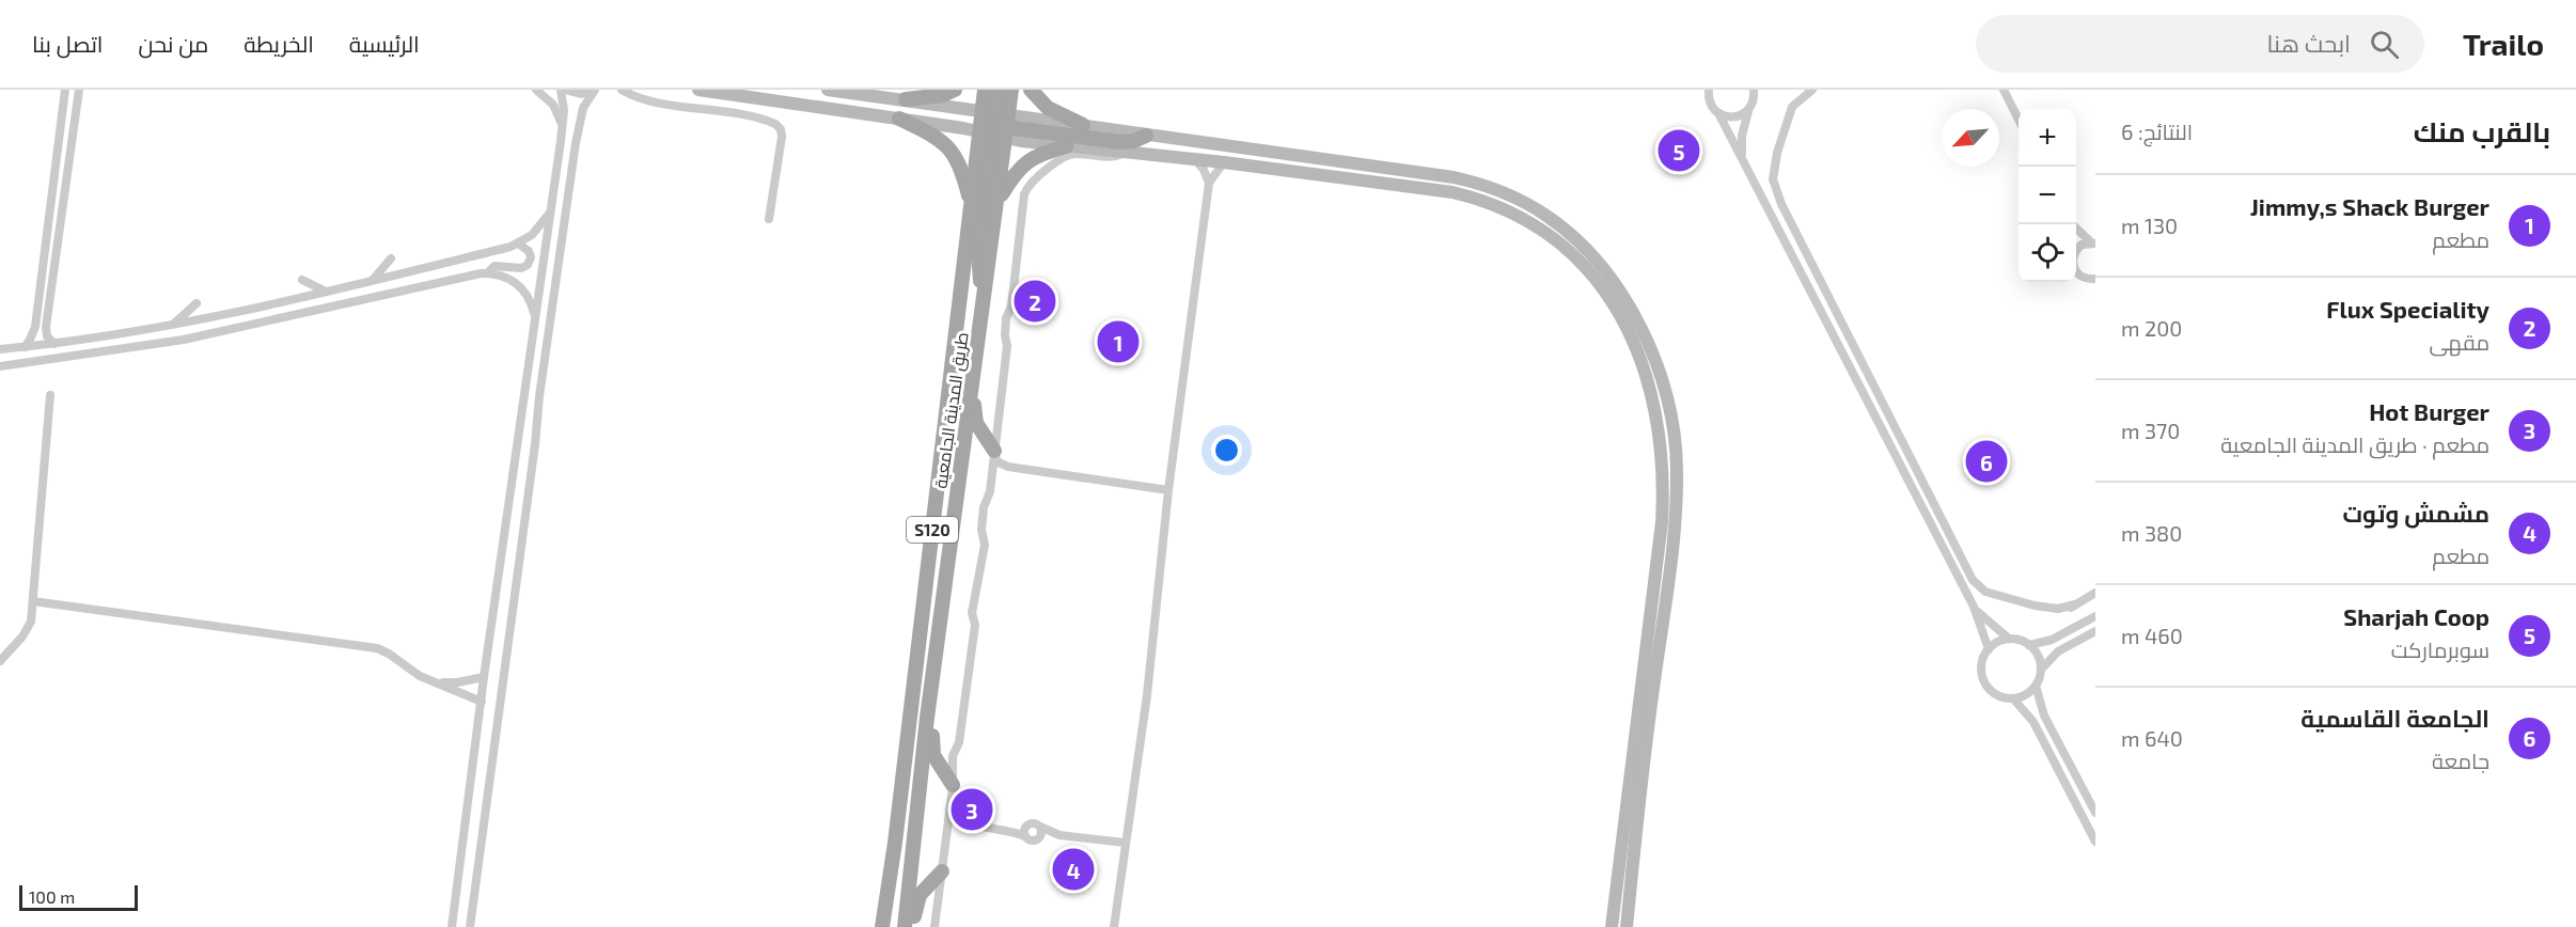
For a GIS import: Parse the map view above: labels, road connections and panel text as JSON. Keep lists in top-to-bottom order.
{
  "streets": {
    "main road": ["طريق المدينة الجامعية", "S120"]
  },
  "scale_bar": "100 m",
  "north": "bottom left",
  "page": {
    "header": "Trailo",
    "search": "ابحث هنا",
    "nav": [
      "الرئيسية",
      "الخريطة",
      "من نحن",
      "اتصل بنا"
    ],
    "heading": ["بالقرب منك", "النتائج: 6"],
    "map_buttons": ["+", "−"],
    "pins": [
      "5",
      "2",
      "1",
      "6",
      "3",
      "4"
    ],
    "list": [
      {
        "mark": "1",
        "name": "Jimmy,s Shack Burger",
        "note": "مطعم",
        "value": "130 m"
      },
      {
        "mark": "2",
        "name": "Flux Speciality",
        "note": "مقهى",
        "value": "200 m"
      },
      {
        "mark": "3",
        "name": "Hot Burger",
        "note": "مطعم · طريق المدينة الجامعية",
        "value": "370 m"
      },
      {
        "mark": "4",
        "name": "مشمش وتوت",
        "note": "مطعم",
        "value": "380 m"
      },
      {
        "mark": "5",
        "name": "Sharjah Coop",
        "note": "سوبرماركت",
        "value": "460 m"
      },
      {
        "mark": "6",
        "name": "الجامعة القاسمية",
        "note": "جامعة",
        "value": "640 m"
      }
    ],
    "scale": "100 m"
  }
}
